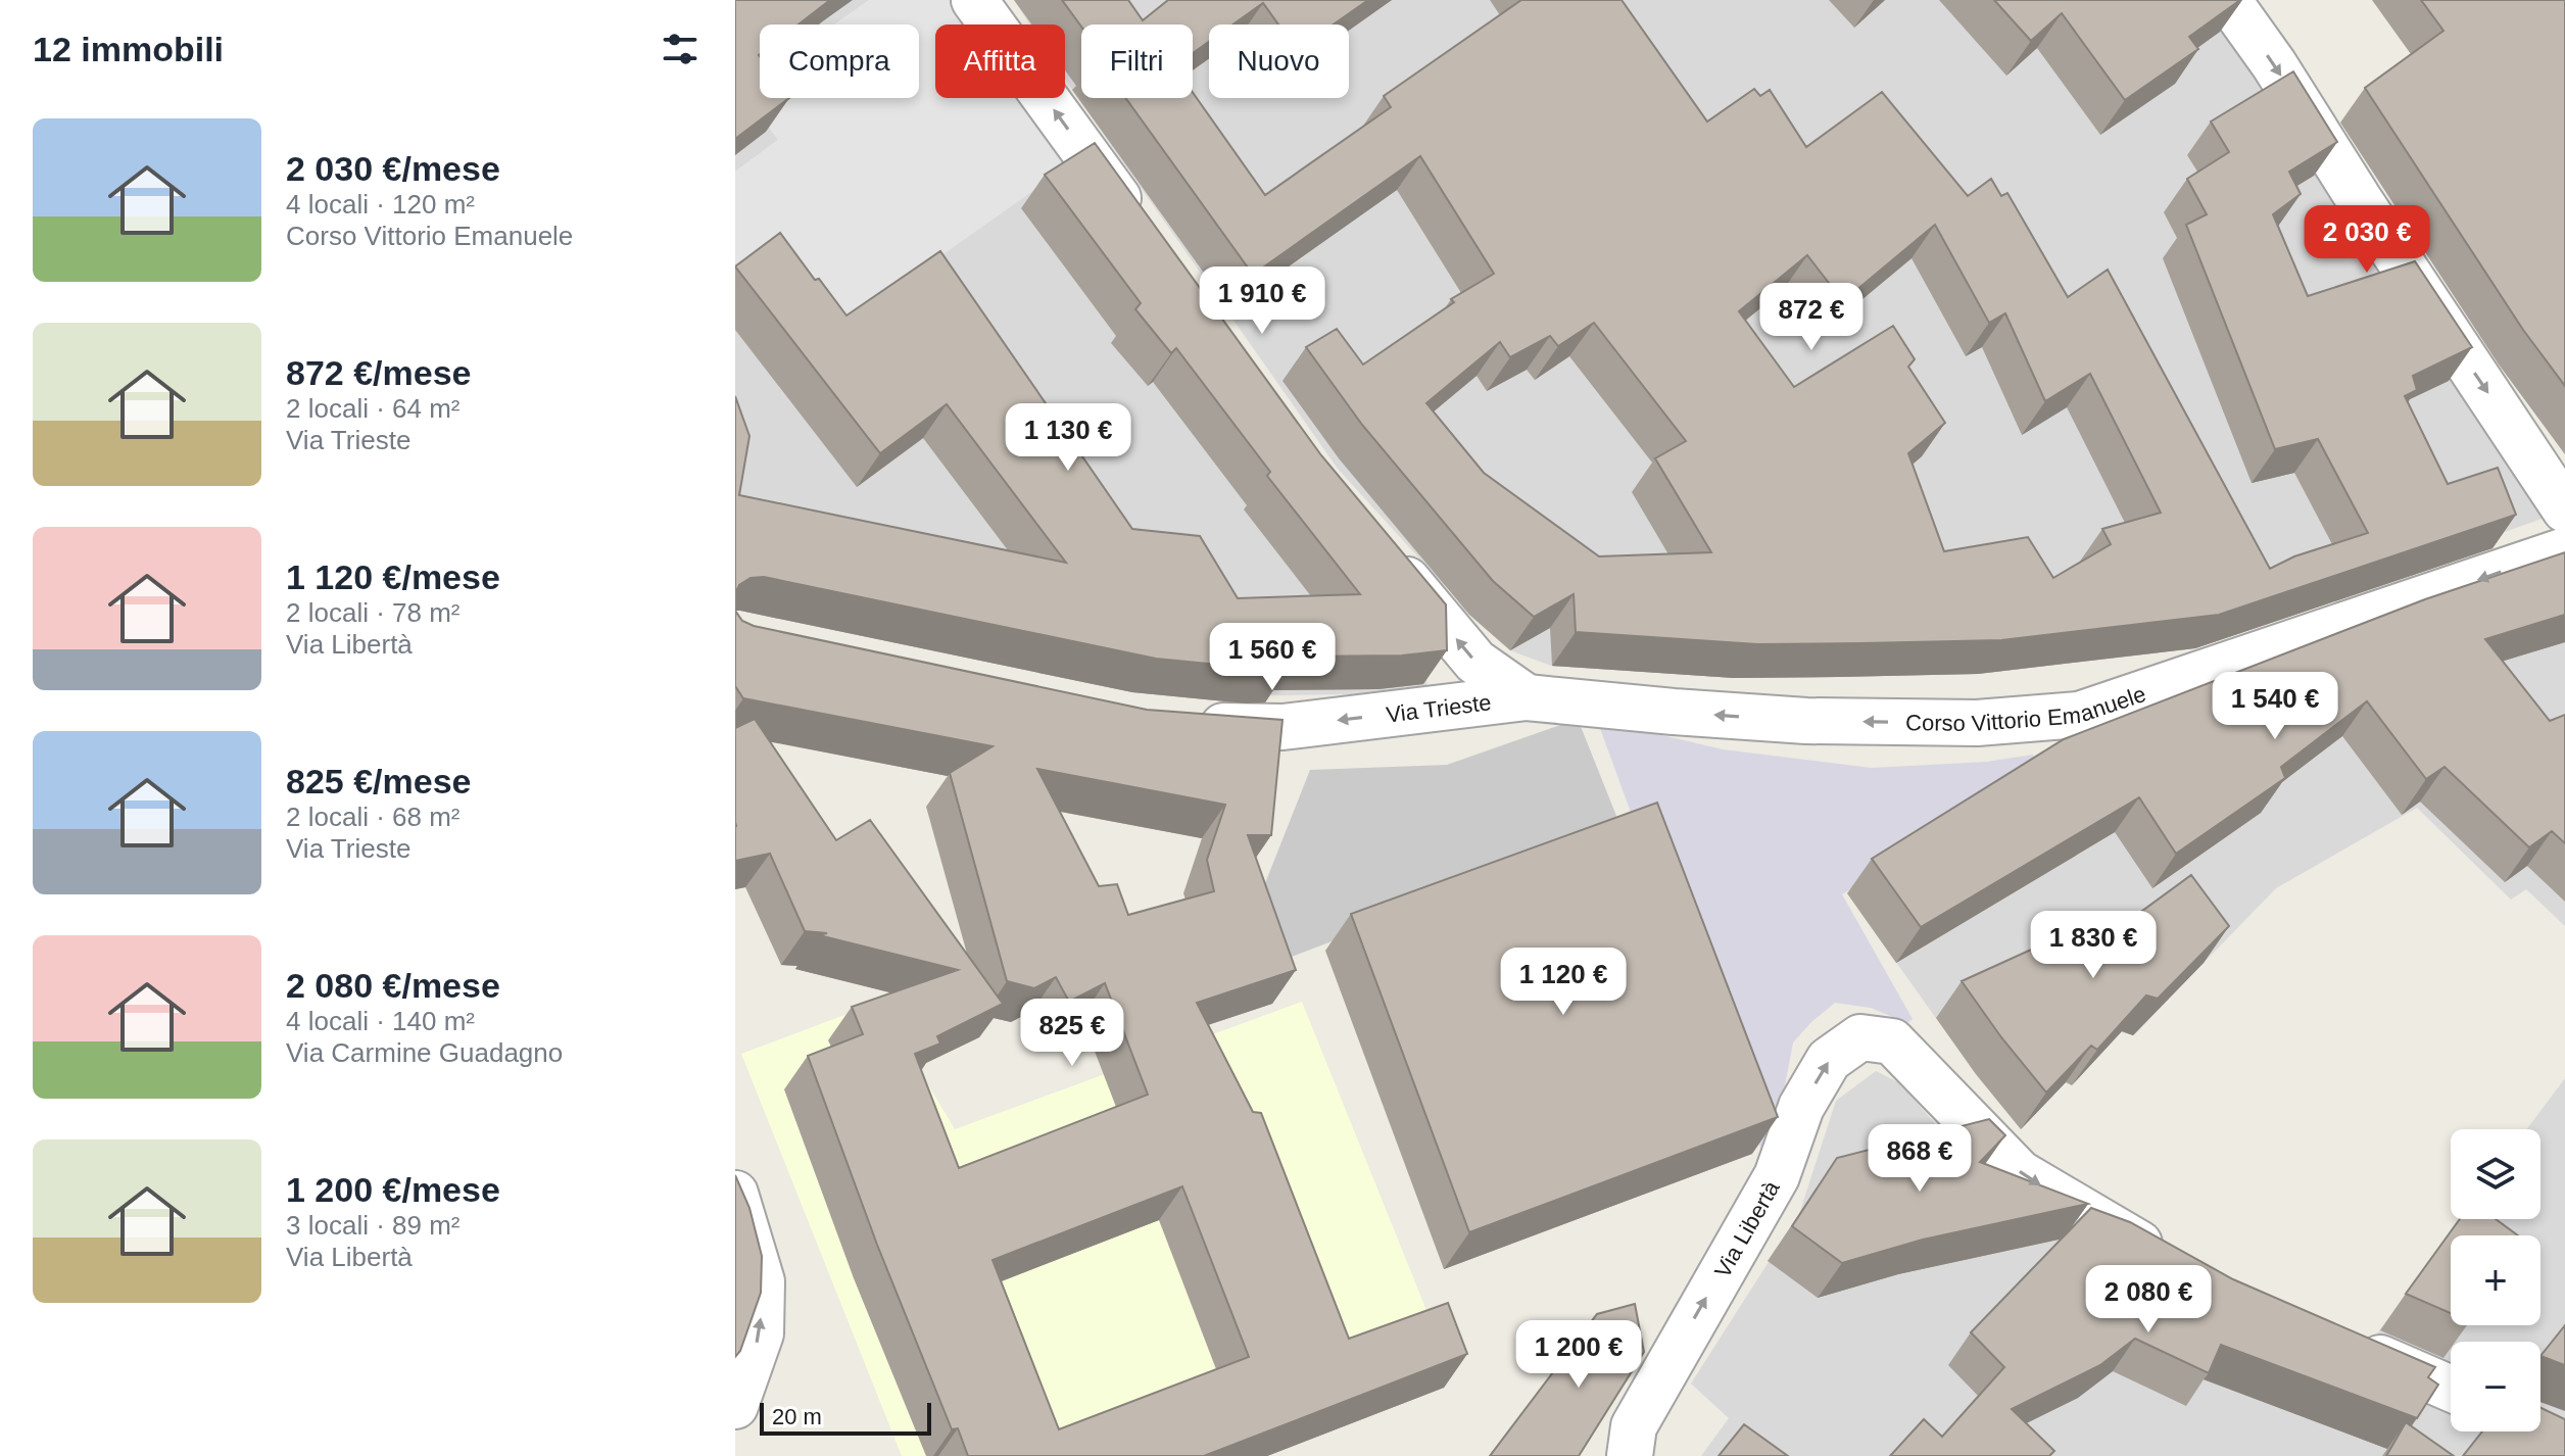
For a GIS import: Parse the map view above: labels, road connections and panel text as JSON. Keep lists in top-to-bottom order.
{
  "streets": {
    "street": ["Corso Vittorio Emanuele", "Via Trieste", "Via Libertà"]
  },
  "crossings": [
    ["Corso Vittorio Emanuele", "Via Trieste"]
  ],
  "one_way": ["Corso Vittorio Emanuele", "Via Trieste"],
  "scale_bar": "20 m",
  "page": {
    "heading": "12 immobili",
    "chip": [
      "Compra",
      "Affitta",
      "Filtri",
      "Nuovo"
    ],
    "list": [
      {
        "name": "2 030 €/mese",
        "note": "4 locali · 120 m² · Corso Vittorio Emanuele"
      },
      {
        "name": "872 €/mese",
        "note": "2 locali · 64 m² · Via Trieste"
      },
      {
        "name": "1 120 €/mese",
        "note": "2 locali · 78 m² · Via Libertà"
      },
      {
        "name": "825 €/mese",
        "note": "2 locali · 68 m² · Via Trieste"
      },
      {
        "name": "2 080 €/mese",
        "note": "4 locali · 140 m² · Via Carmine Guadagno"
      },
      {
        "name": "1 200 €/mese",
        "note": "3 locali · 89 m² · Via Libertà"
      }
    ],
    "price": [
      "2 030 €",
      "1 910 €",
      "872 €",
      "1 130 €",
      "1 560 €",
      "1 540 €",
      "1 830 €",
      "1 120 €",
      "825 €",
      "868 €",
      "2 080 €",
      "1 200 €"
    ],
    "map_buttons": ["+", "−"],
    "scale": "20 m"
  }
}
